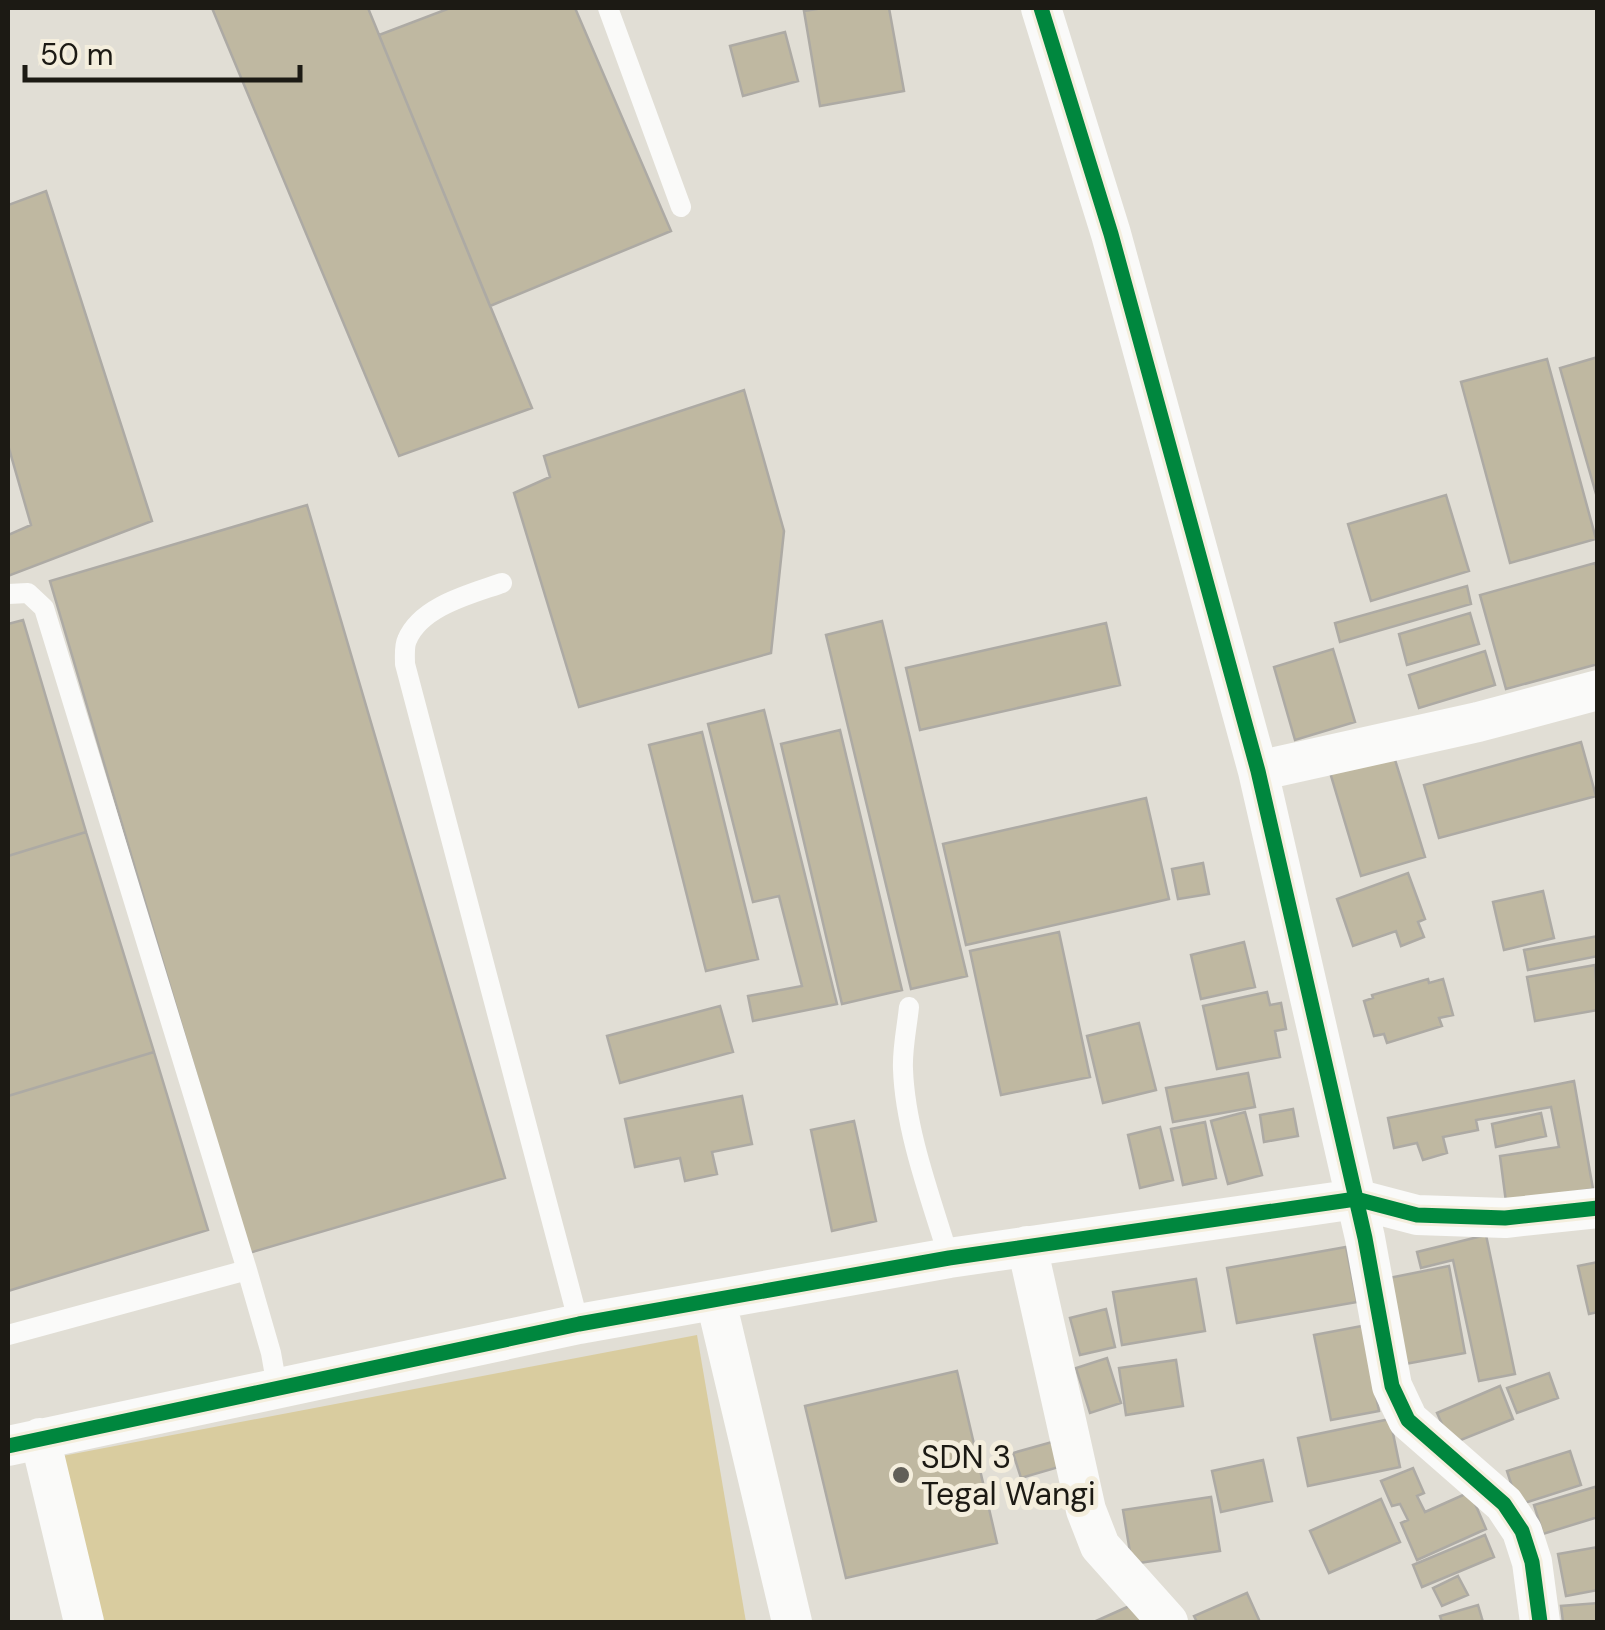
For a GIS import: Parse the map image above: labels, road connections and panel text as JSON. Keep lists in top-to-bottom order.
{
  "places": ["SDN 3 Tegal Wangi"],
  "scale_bar": "50 m"
}
